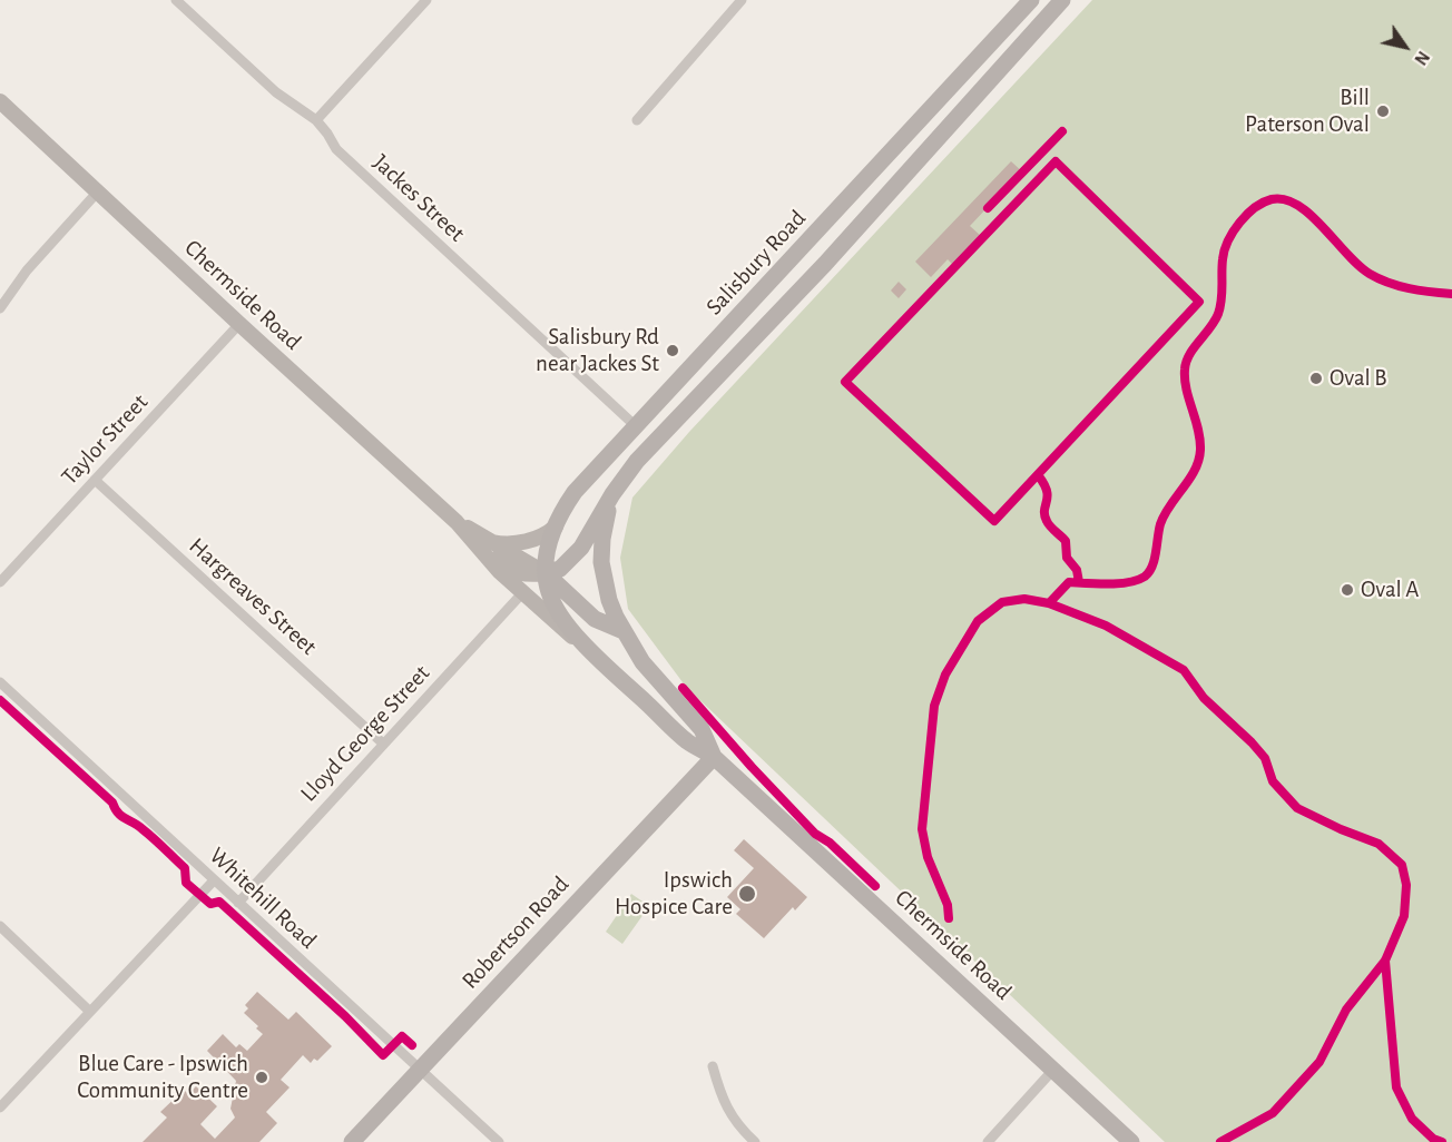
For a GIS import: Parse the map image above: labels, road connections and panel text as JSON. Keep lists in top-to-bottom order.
{
  "streets": {
    "main road": ["Salisbury Road", "Chermside Road", "Robertson Road"],
    "street": [
      "Jackes Street",
      "Taylor Street",
      "Hargreaves Street",
      "Lloyd George Street",
      "Whitehill Road"
    ]
  },
  "crossings": [
    ["Jackes Street", "Salisbury Road"],
    ["Salisbury Road", "Chermside Road"],
    ["Chermside Road", "Taylor Street"],
    ["Chermside Road", "Lloyd George Street"],
    ["Chermside Road", "Robertson Road"],
    ["Taylor Street", "Hargreaves Street"],
    ["Hargreaves Street", "Lloyd George Street"],
    ["Lloyd George Street", "Whitehill Road"],
    ["Whitehill Road", "Robertson Road"]
  ],
  "places": [
    "Bill Paterson Oval",
    "Salisbury Rd near Jackes St",
    "Oval B",
    "Oval A",
    "Ipswich Hospice Care",
    "Blue Care - Ipswich Community Centre"
  ],
  "north": "bottom right"
}
